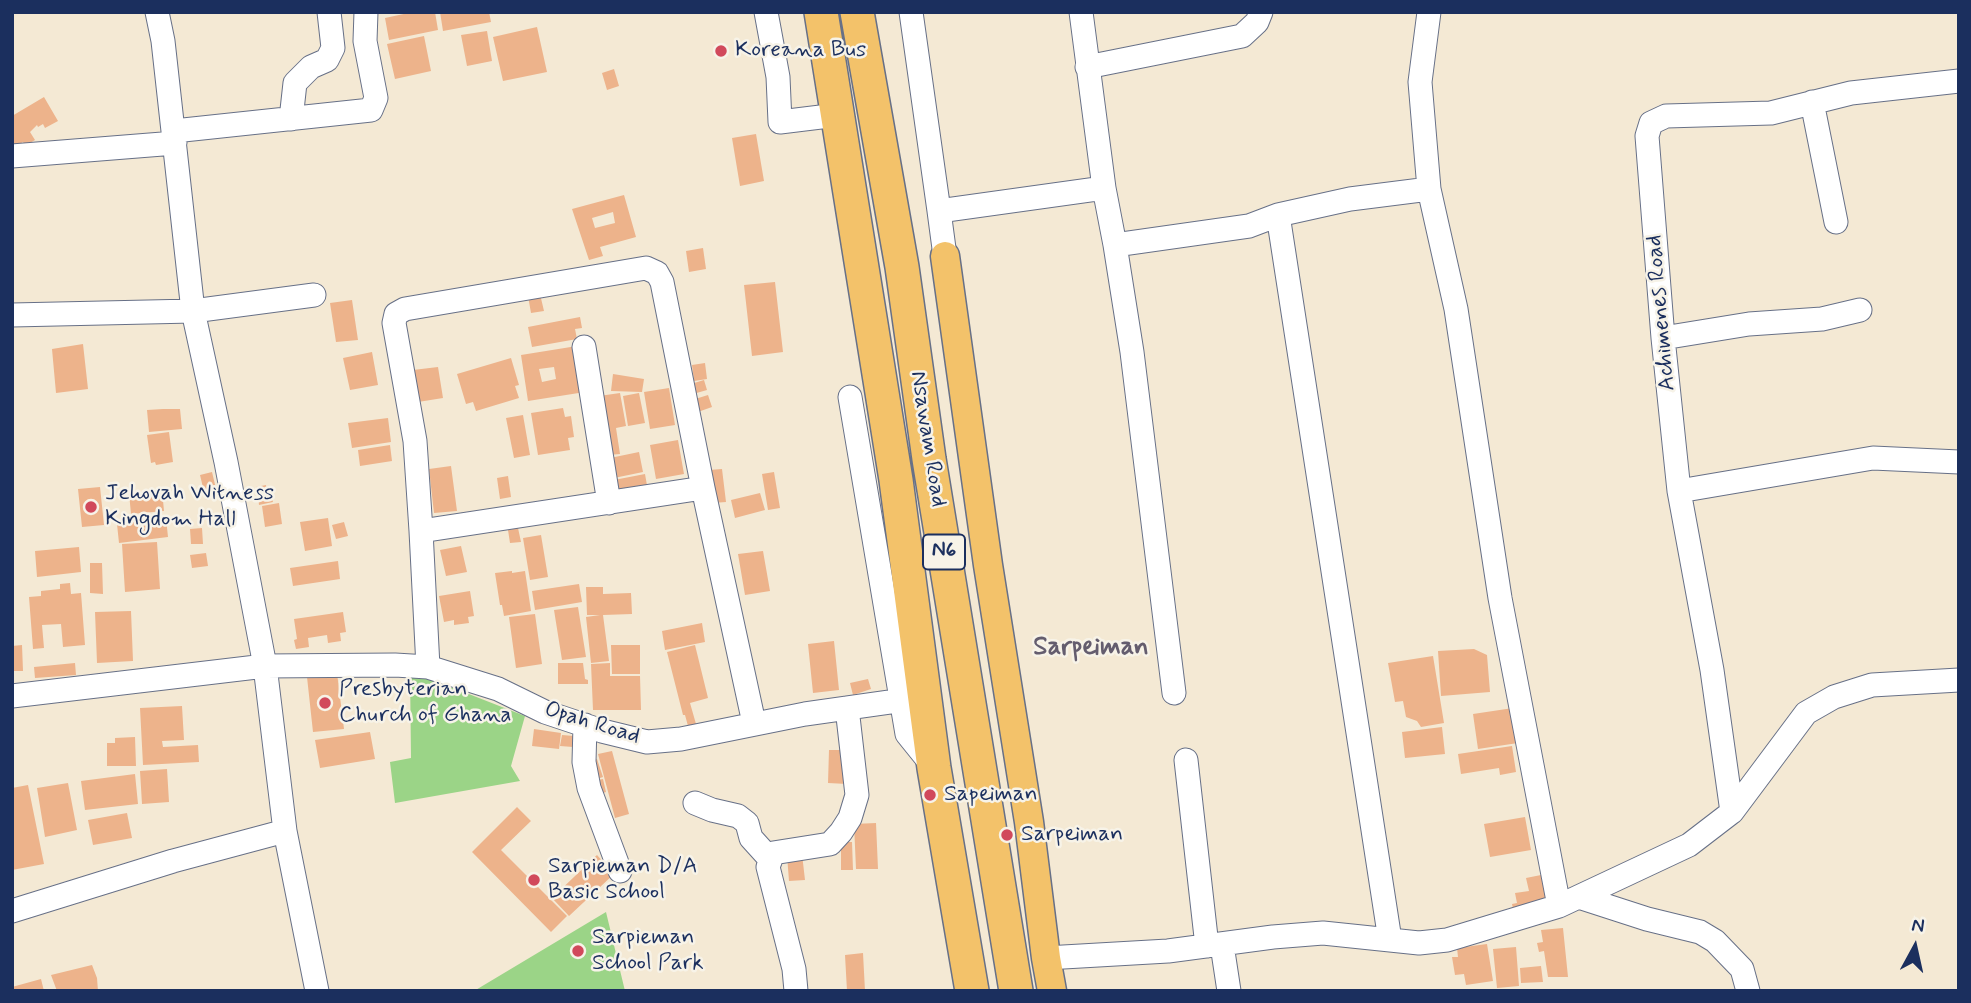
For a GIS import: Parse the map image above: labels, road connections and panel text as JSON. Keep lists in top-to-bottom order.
{
  "streets": {
    "highway": ["Nsawam Road", "N6"],
    "street": ["Achimenes Road", "Opah Road"]
  },
  "crossings": [
    ["Nsawam Road", "Opah Road"]
  ],
  "districts": ["Sarpeiman"],
  "places": [
    "Koreana Bus",
    "Jehovah Witness Kingdom Hall",
    "Presbyterian Church of Ghana",
    "Sapeiman",
    "Sarpeiman",
    "Sarpieman D/A Basic School",
    "Sarpieman School Park"
  ],
  "north": "top"
}
